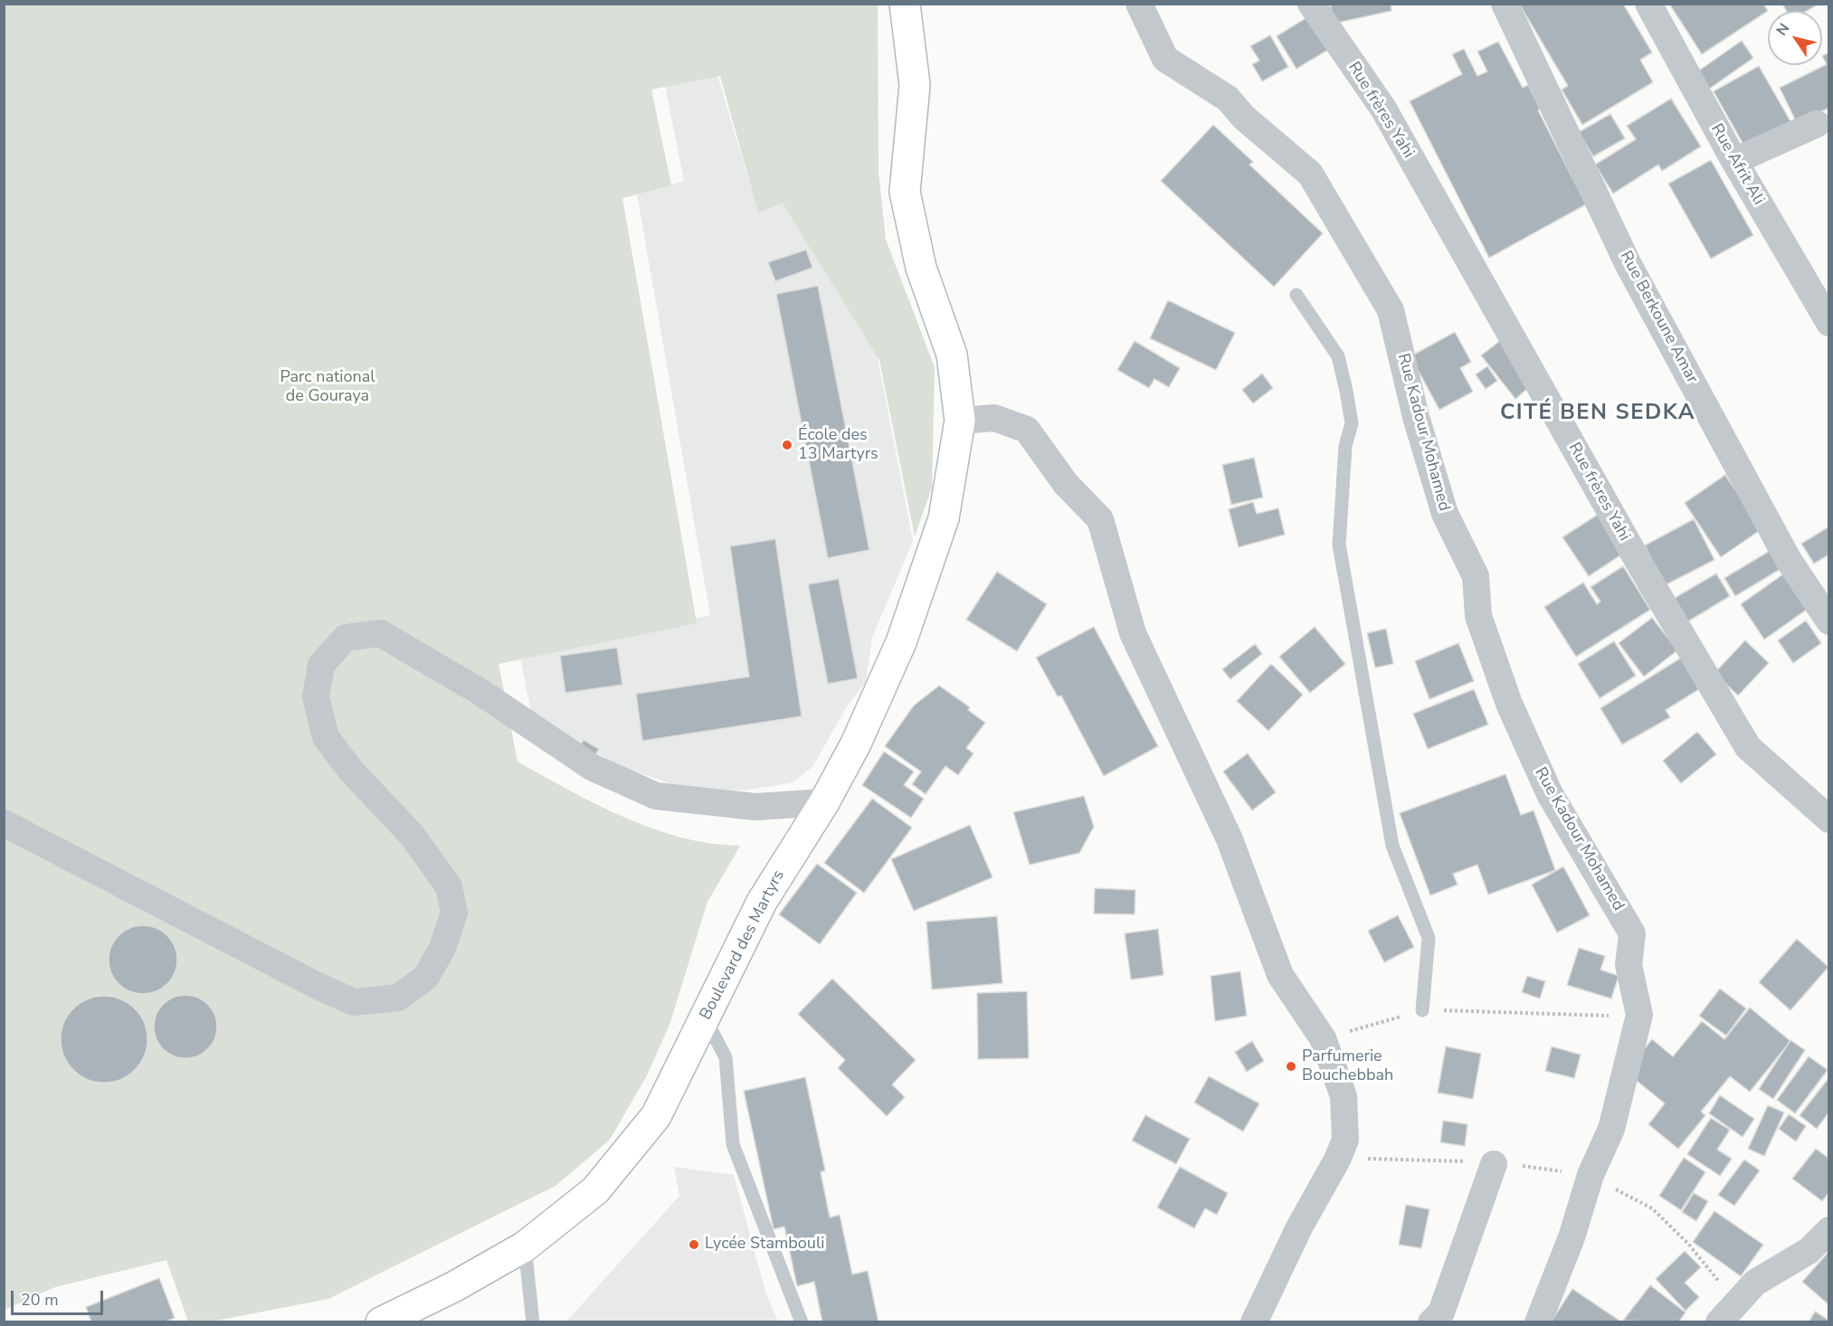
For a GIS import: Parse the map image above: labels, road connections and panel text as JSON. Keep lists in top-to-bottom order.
{
  "streets": {
    "main road": ["Boulevard des Martyrs"],
    "street": [
      "Rue frères Yahi",
      "Rue Afrit Ali",
      "Rue Berkoune Amar",
      "Rue Kadour Mohamed"
    ]
  },
  "districts": ["CITÉ BEN SEDKA"],
  "parks": ["Parc national de Gouraya"],
  "places": ["École des 13 Martyrs", "Parfumerie Bouchebbah", "Lycée Stambouli"],
  "scale_bar": "20 m",
  "north": "top left"
}
